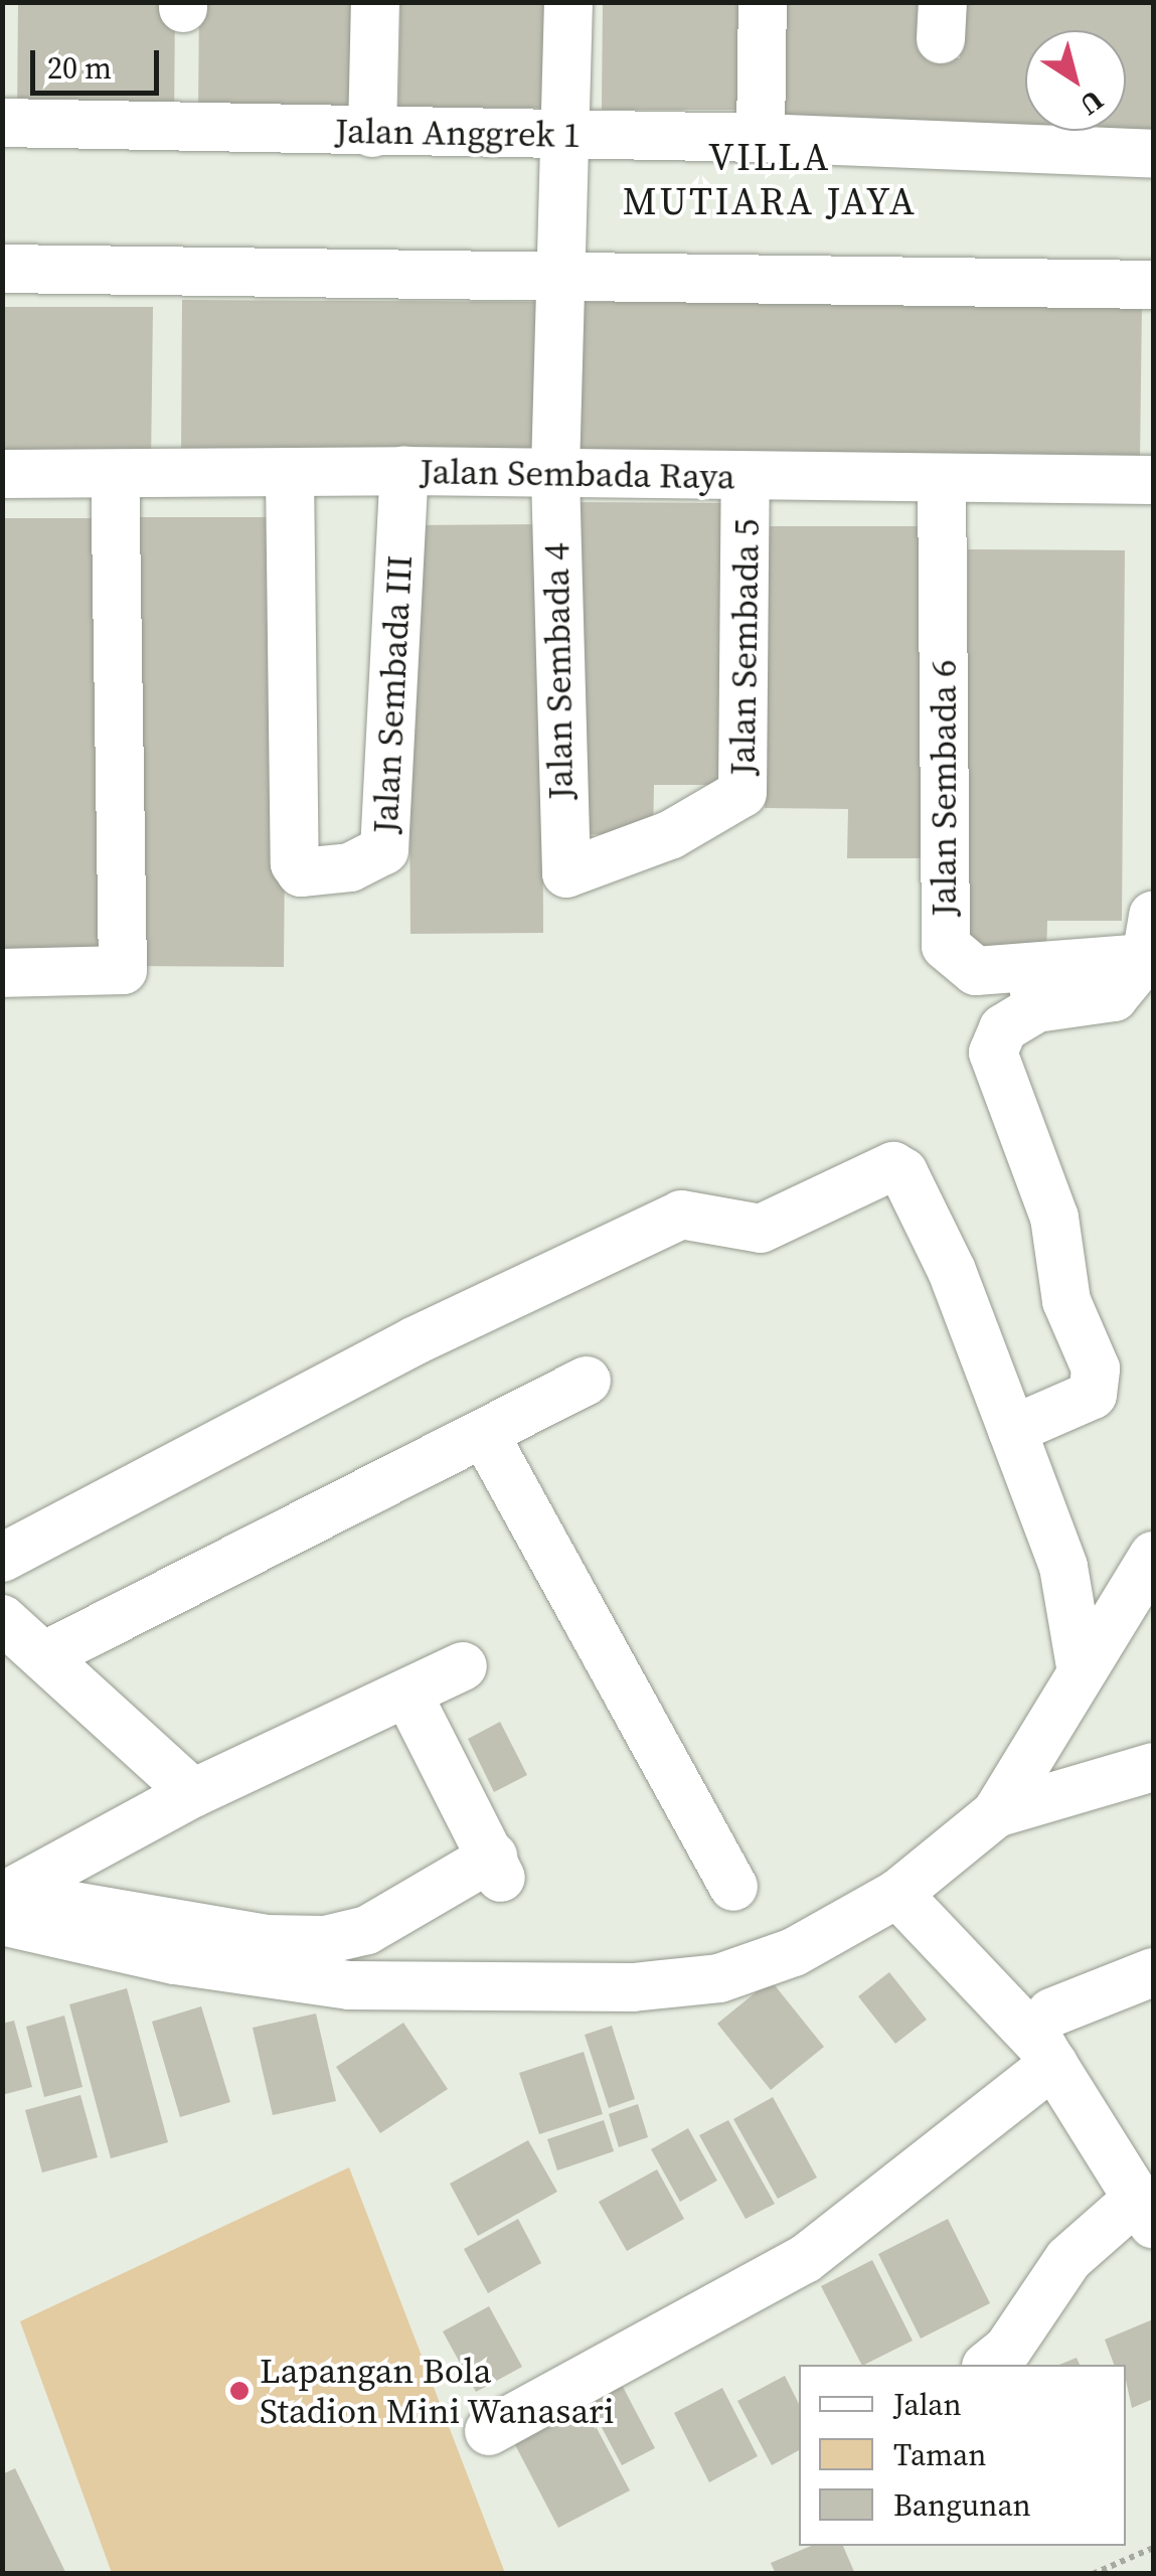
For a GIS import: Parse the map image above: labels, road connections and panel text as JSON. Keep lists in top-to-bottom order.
{
  "streets": {
    "street": [
      "Jalan Anggrek 1",
      "Jalan Sembada Raya",
      "Jalan Sembada 5",
      "Jalan Sembada 4",
      "Jalan Sembada III",
      "Jalan Sembada 6"
    ]
  },
  "crossings": [
    ["Jalan Anggrek 1", "Jalan Sembada 4"],
    ["Jalan Sembada Raya", "Jalan Sembada 5"],
    ["Jalan Sembada Raya", "Jalan Sembada 4"],
    ["Jalan Sembada Raya", "Jalan Sembada III"],
    ["Jalan Sembada Raya", "Jalan Sembada 6"],
    ["Jalan Sembada 5", "Jalan Sembada 4"]
  ],
  "districts": ["VILLA MUTIARA JAYA"],
  "places": ["Lapangan Bola Stadion Mini Wanasari"],
  "legend": ["Jalan", "Taman", "Bangunan"],
  "scale_bar": "20 m",
  "north": "bottom right"
}
